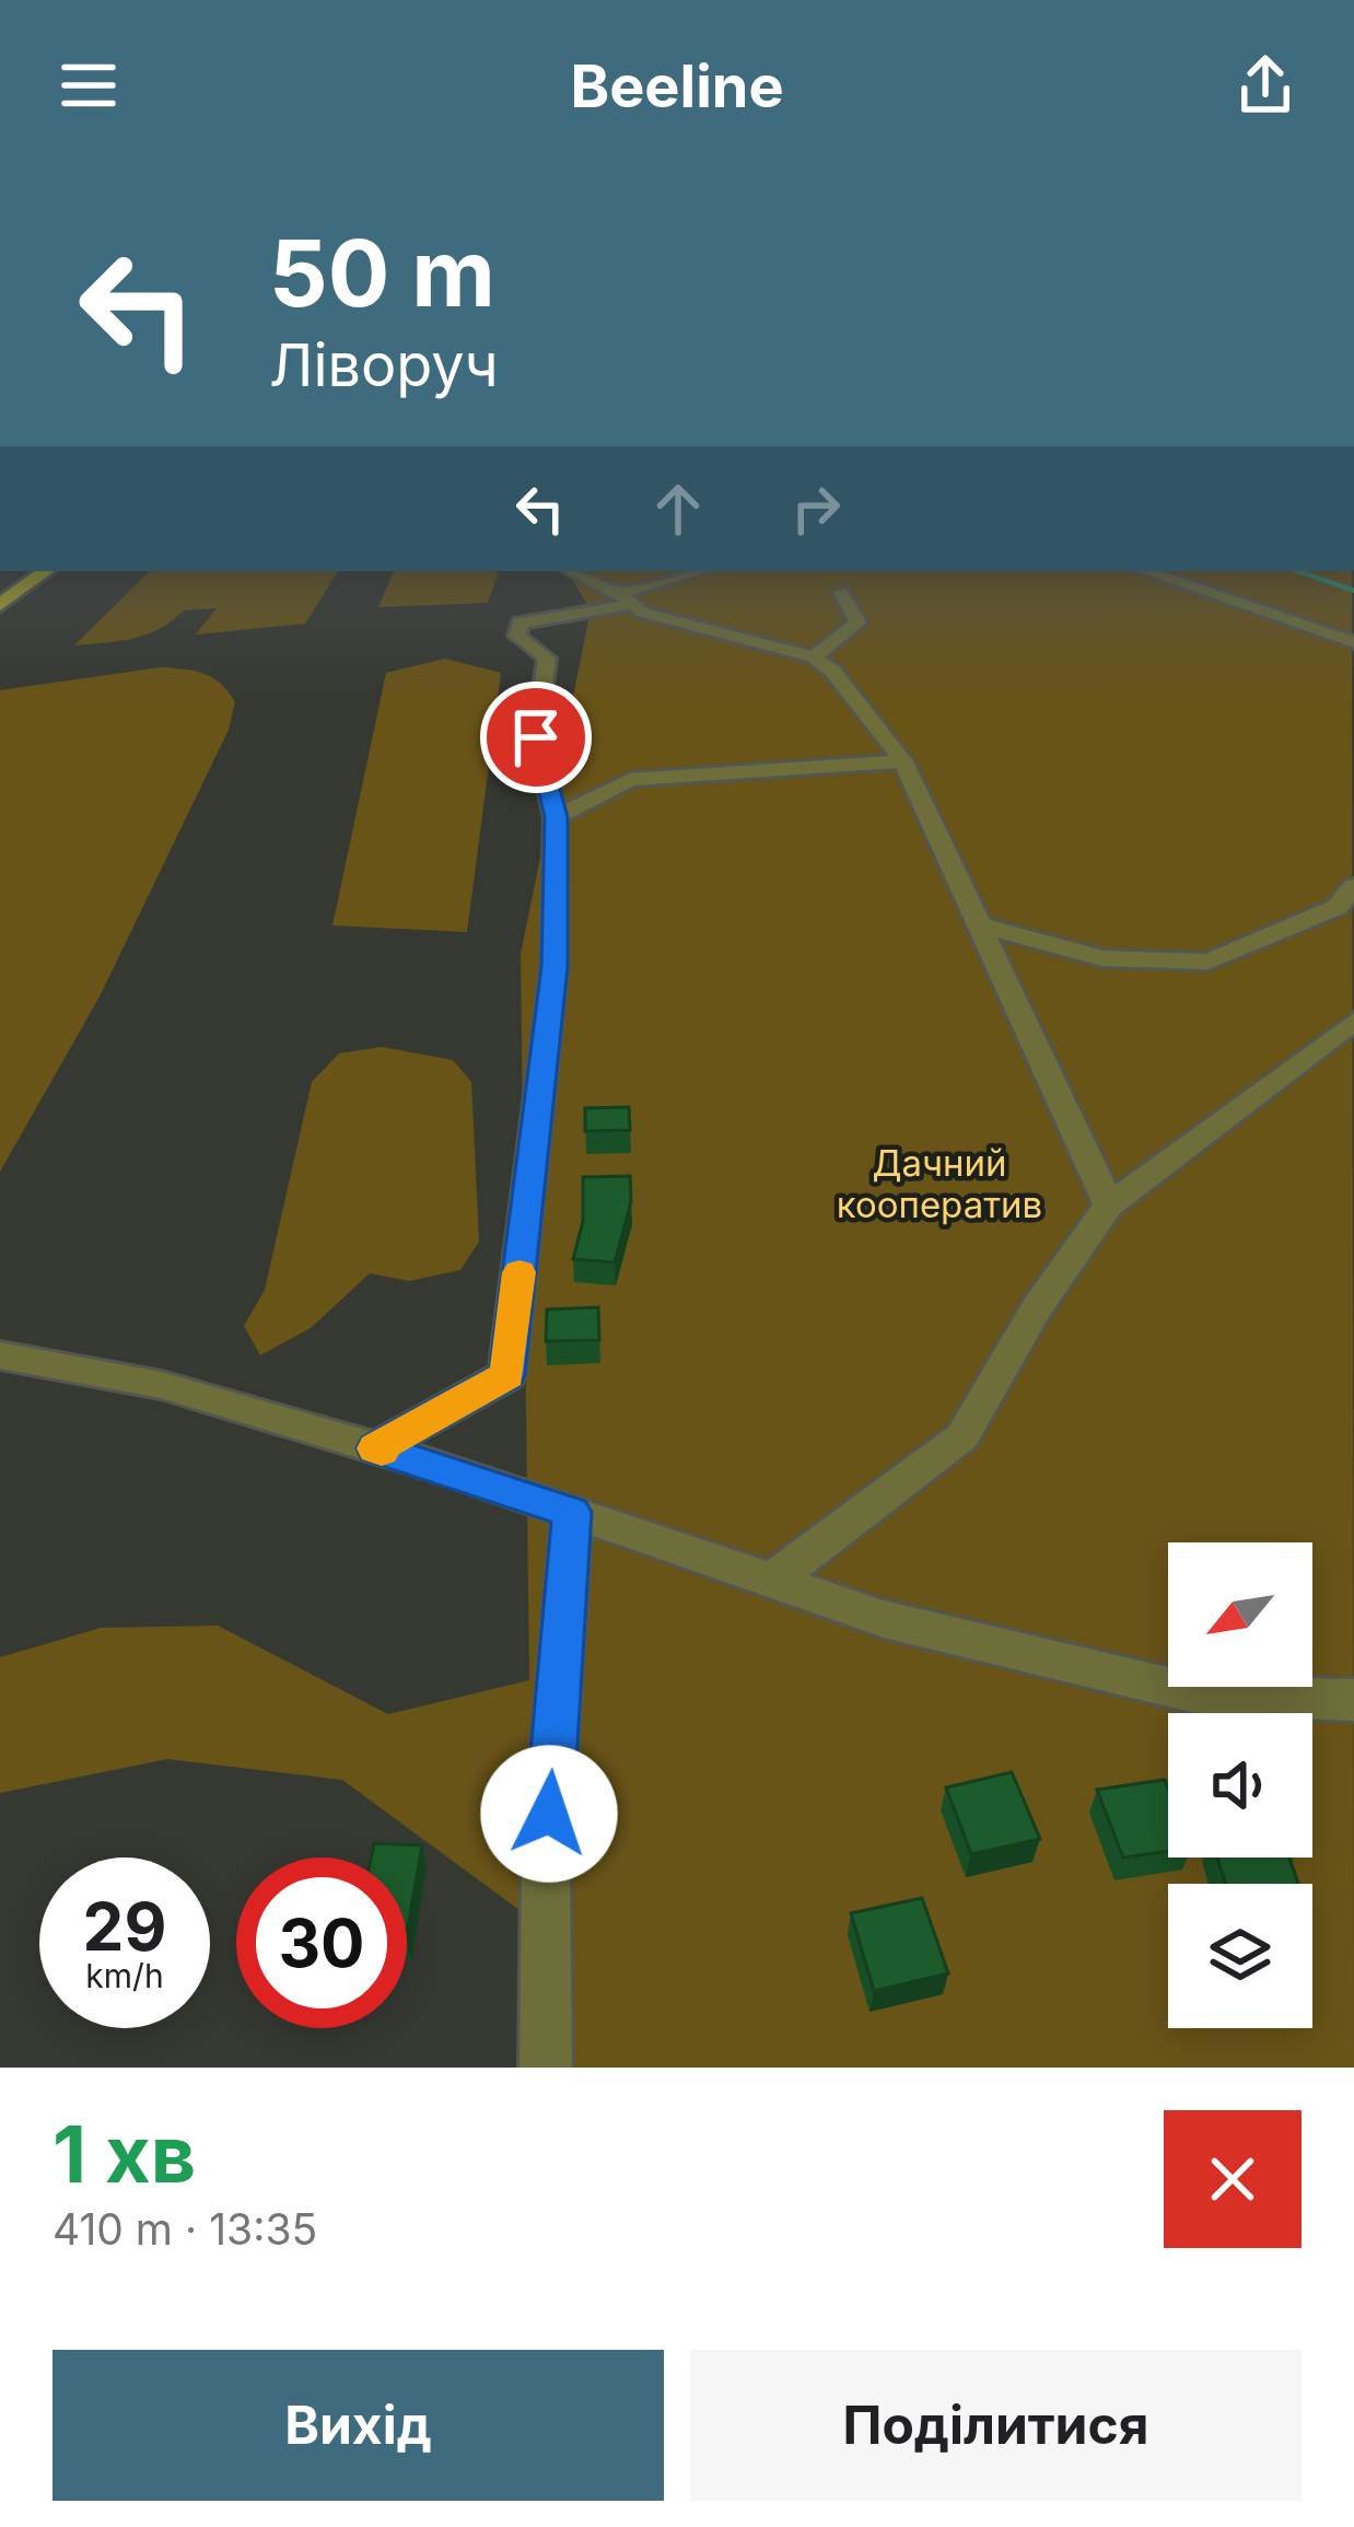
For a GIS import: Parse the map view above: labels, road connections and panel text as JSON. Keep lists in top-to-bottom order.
{
  "parks": ["Дачний кооператив"],
  "north": "bottom left",
  "page": {
    "header": "Beeline",
    "turn": ["50 m", "Ліворуч"],
    "speed": "29 km/h",
    "limit": "30",
    "heading": ["1 хв", "410 m · 13:35"],
    "buttons": ["Вихід", "Поділитися"]
  }
}
